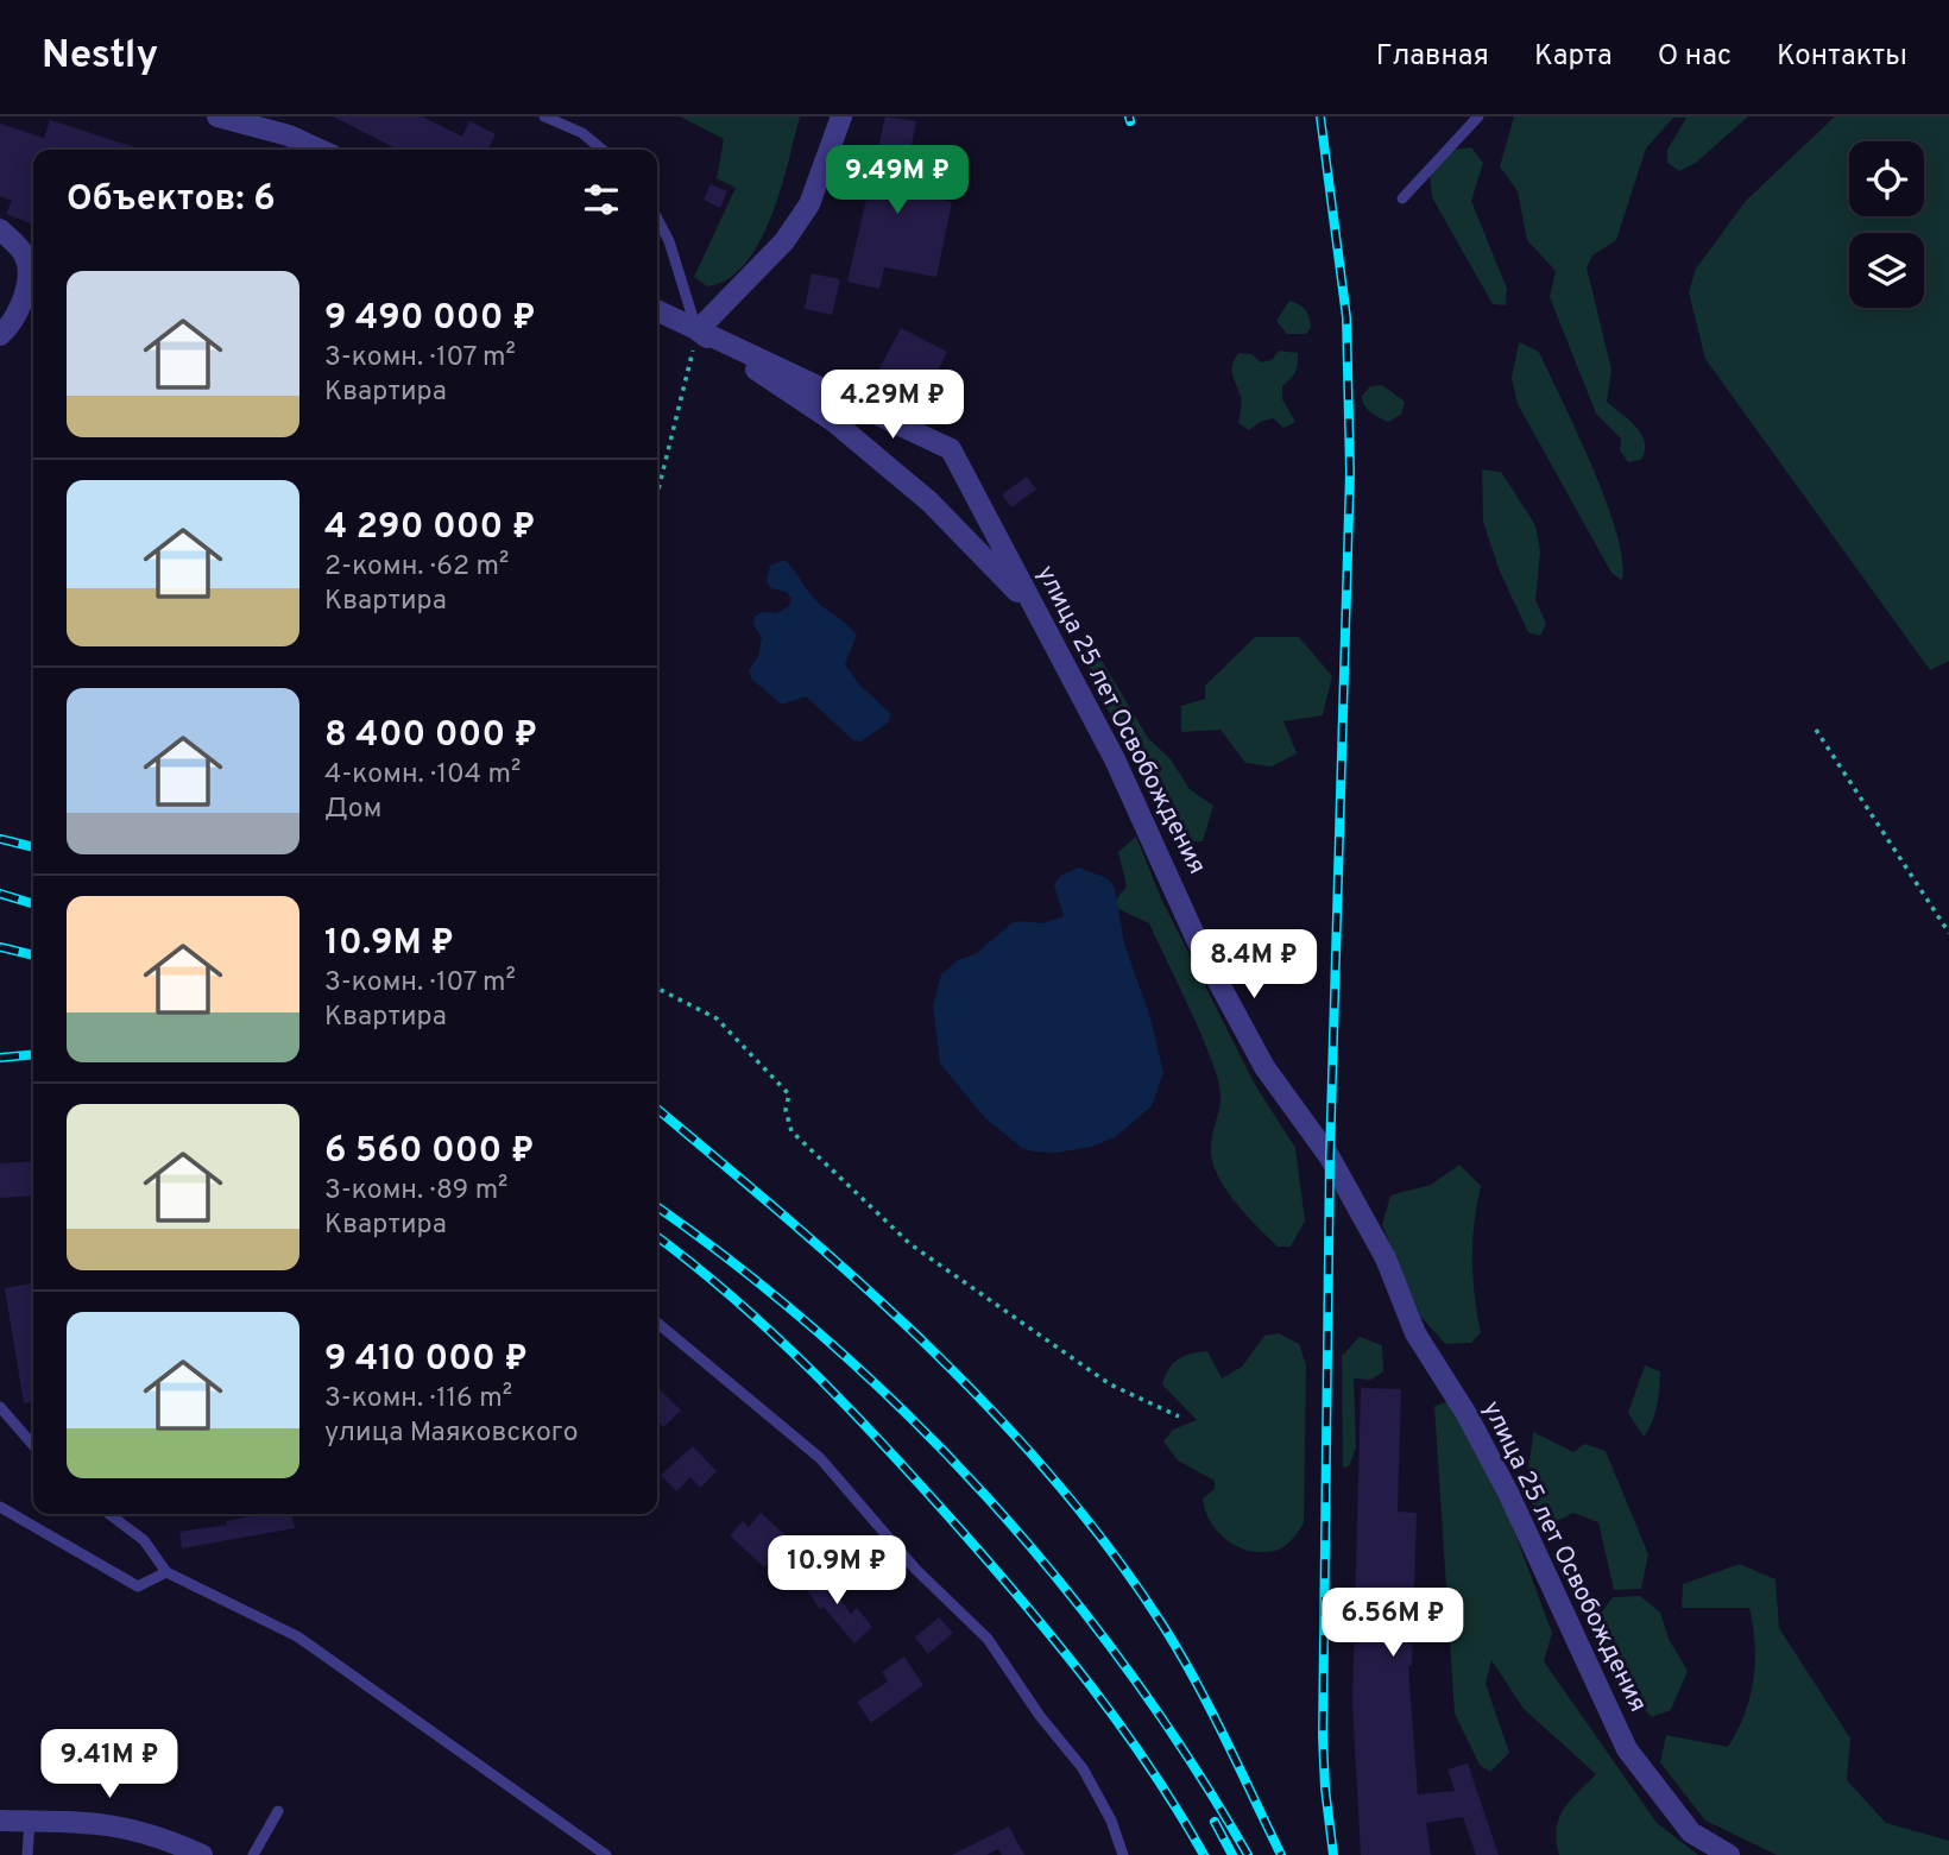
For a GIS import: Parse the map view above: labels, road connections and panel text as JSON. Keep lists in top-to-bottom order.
{
  "streets": {
    "street": ["улица 25 лет Освобождения"]
  },
  "page": {
    "header": "Nestly",
    "nav": [
      "Главная",
      "Карта",
      "О нас",
      "Контакты"
    ],
    "price": [
      "9.49M ₽",
      "4.29M ₽",
      "8.4M ₽",
      "10.9M ₽",
      "6.56M ₽",
      "9.41M ₽"
    ],
    "heading": "Объектов: 6",
    "list": [
      {
        "name": "9 490 000 ₽",
        "note": "3-комн. · 107 m² · Квартира"
      },
      {
        "name": "4 290 000 ₽",
        "note": "2-комн. · 62 m² · Квартира"
      },
      {
        "name": "8 400 000 ₽",
        "note": "4-комн. · 104 m² · Дом"
      },
      {
        "name": "10.9M ₽",
        "note": "3-комн. · 107 m² · Квартира"
      },
      {
        "name": "6 560 000 ₽",
        "note": "3-комн. · 89 m² · Квартира"
      },
      {
        "name": "9 410 000 ₽",
        "note": "3-комн. · 116 m² · улица Маяковского"
      }
    ]
  }
}
